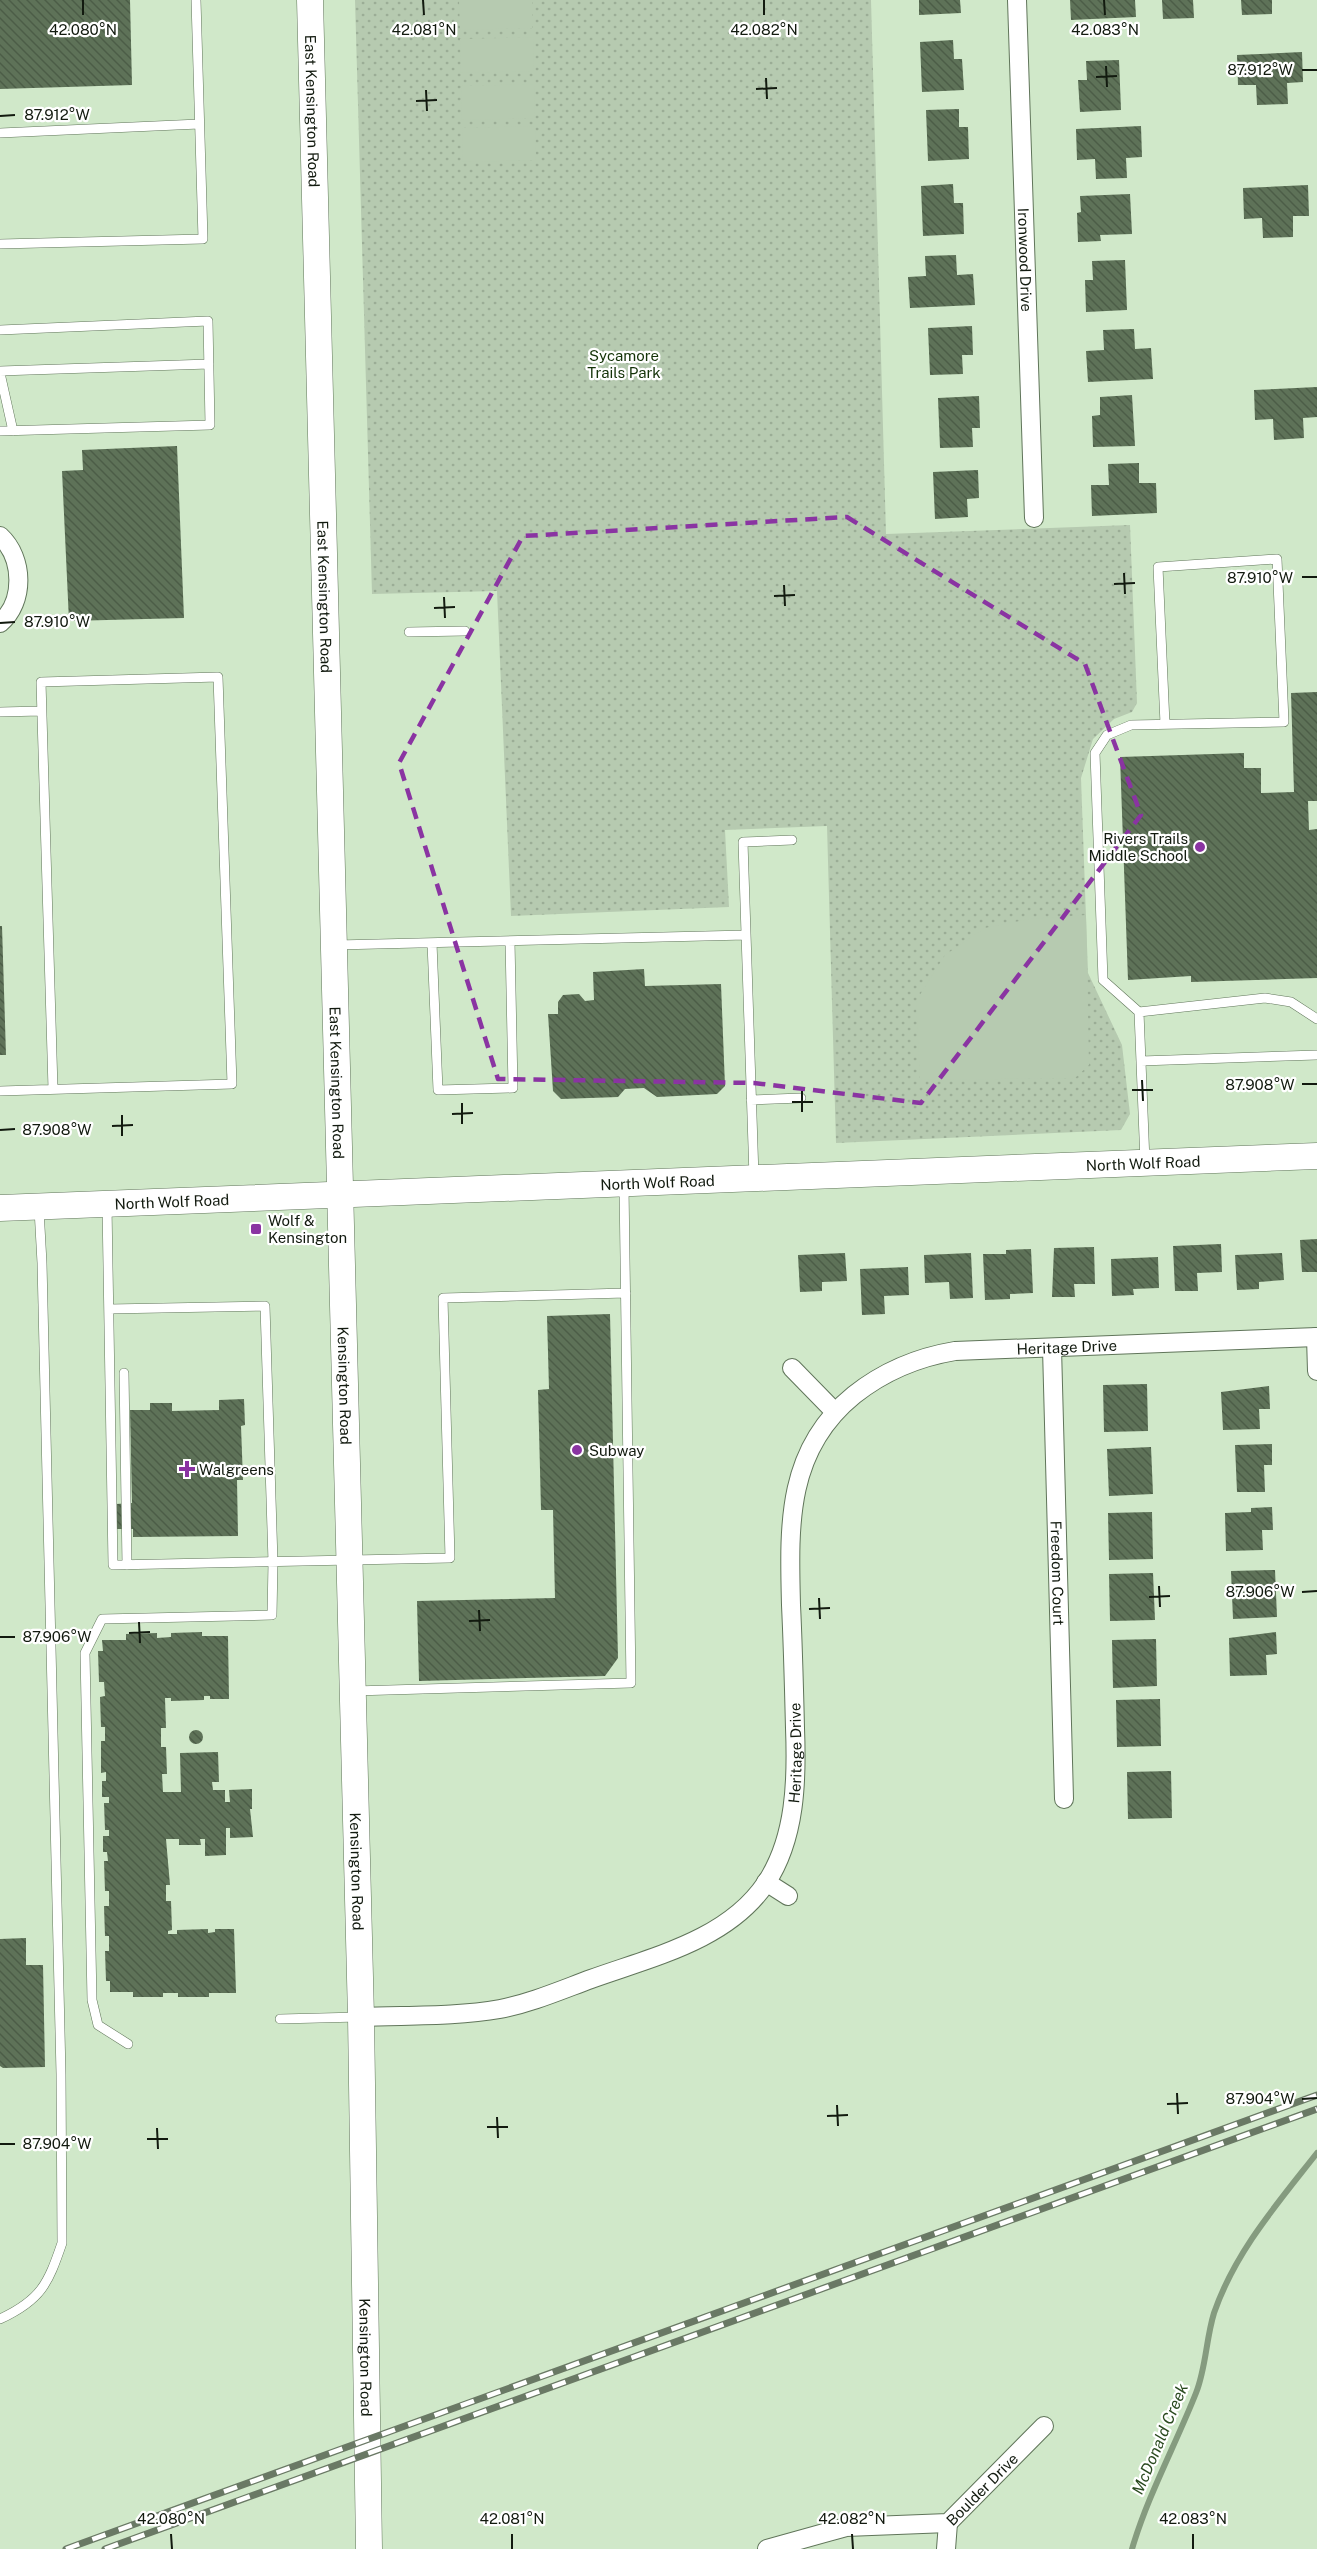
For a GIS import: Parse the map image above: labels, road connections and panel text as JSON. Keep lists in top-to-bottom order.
{
  "streets": {
    "main road": ["East Kensington Road", "North Wolf Road", "Kensington Road"],
    "street": [
      "Ironwood Drive",
      "Heritage Drive",
      "Freedom Court",
      "Boulder Drive"
    ]
  },
  "crossings": [
    ["East Kensington Road", "North Wolf Road"],
    ["East Kensington Road", "Kensington Road"],
    ["North Wolf Road", "Kensington Road"],
    ["Heritage Drive", "Kensington Road"],
    ["Heritage Drive", "Freedom Court"]
  ],
  "water": ["McDonald Creek"],
  "parks": ["Sycamore Trails Park"],
  "places": {
    "other": ["Rivers Trails Middle School", "Subway"],
    "transit": ["Wolf & Kensington"],
    "health": ["Walgreens"]
  },
  "coordinates": [
    "42.080°N",
    "42.081°N",
    "42.082°N",
    "42.083°N",
    "87.912°W",
    "87.910°W",
    "87.908°W",
    "87.906°W",
    "87.904°W"
  ]
}
